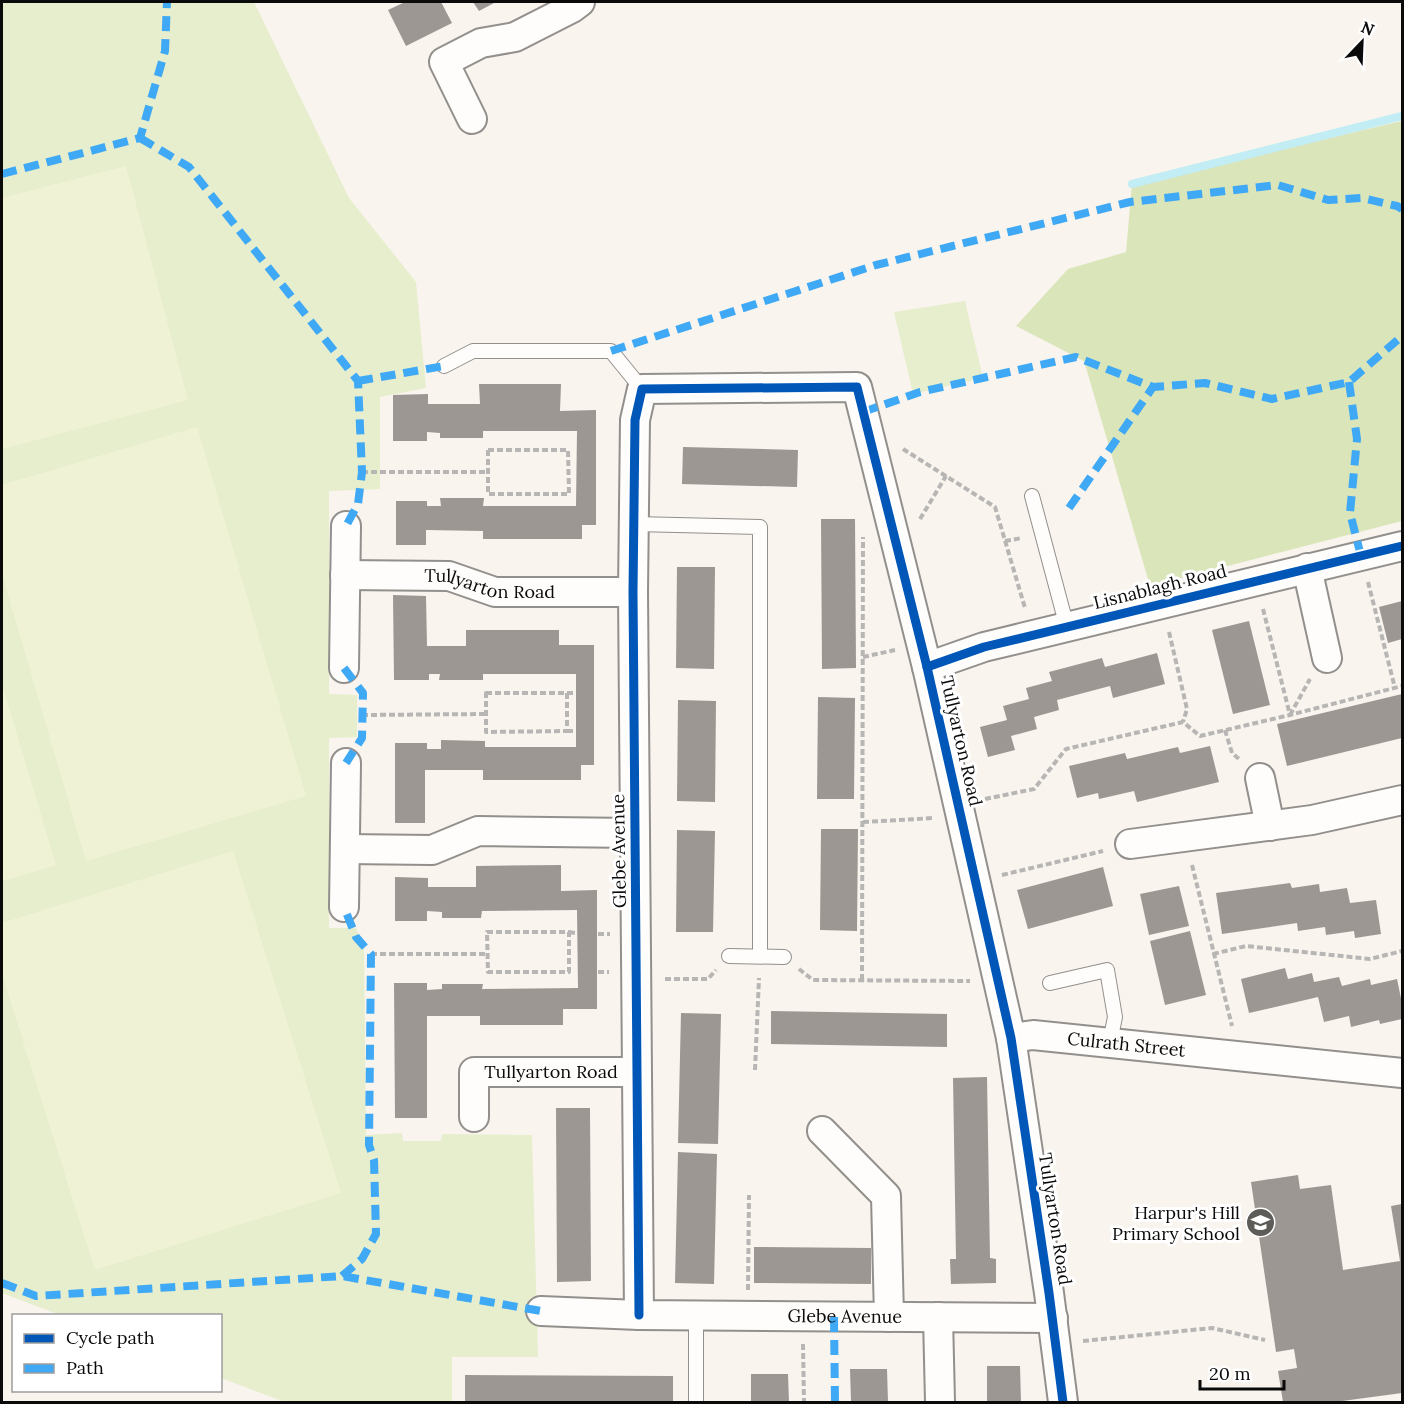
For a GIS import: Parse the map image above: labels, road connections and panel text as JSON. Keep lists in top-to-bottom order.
{
  "streets": {
    "street": [
      "Tullyarton Road",
      "Lisnablagh Road",
      "Glebe Avenue",
      "Culrath Street"
    ]
  },
  "crossings": [
    ["Tullyarton Road", "Lisnablagh Road"],
    ["Tullyarton Road", "Glebe Avenue"],
    ["Tullyarton Road", "Culrath Street"]
  ],
  "places": {
    "school or university": ["Harpur's Hill Primary School"]
  },
  "legend": ["Cycle path", "Path"],
  "scale_bar": "20 m",
  "north": "top right"
}
